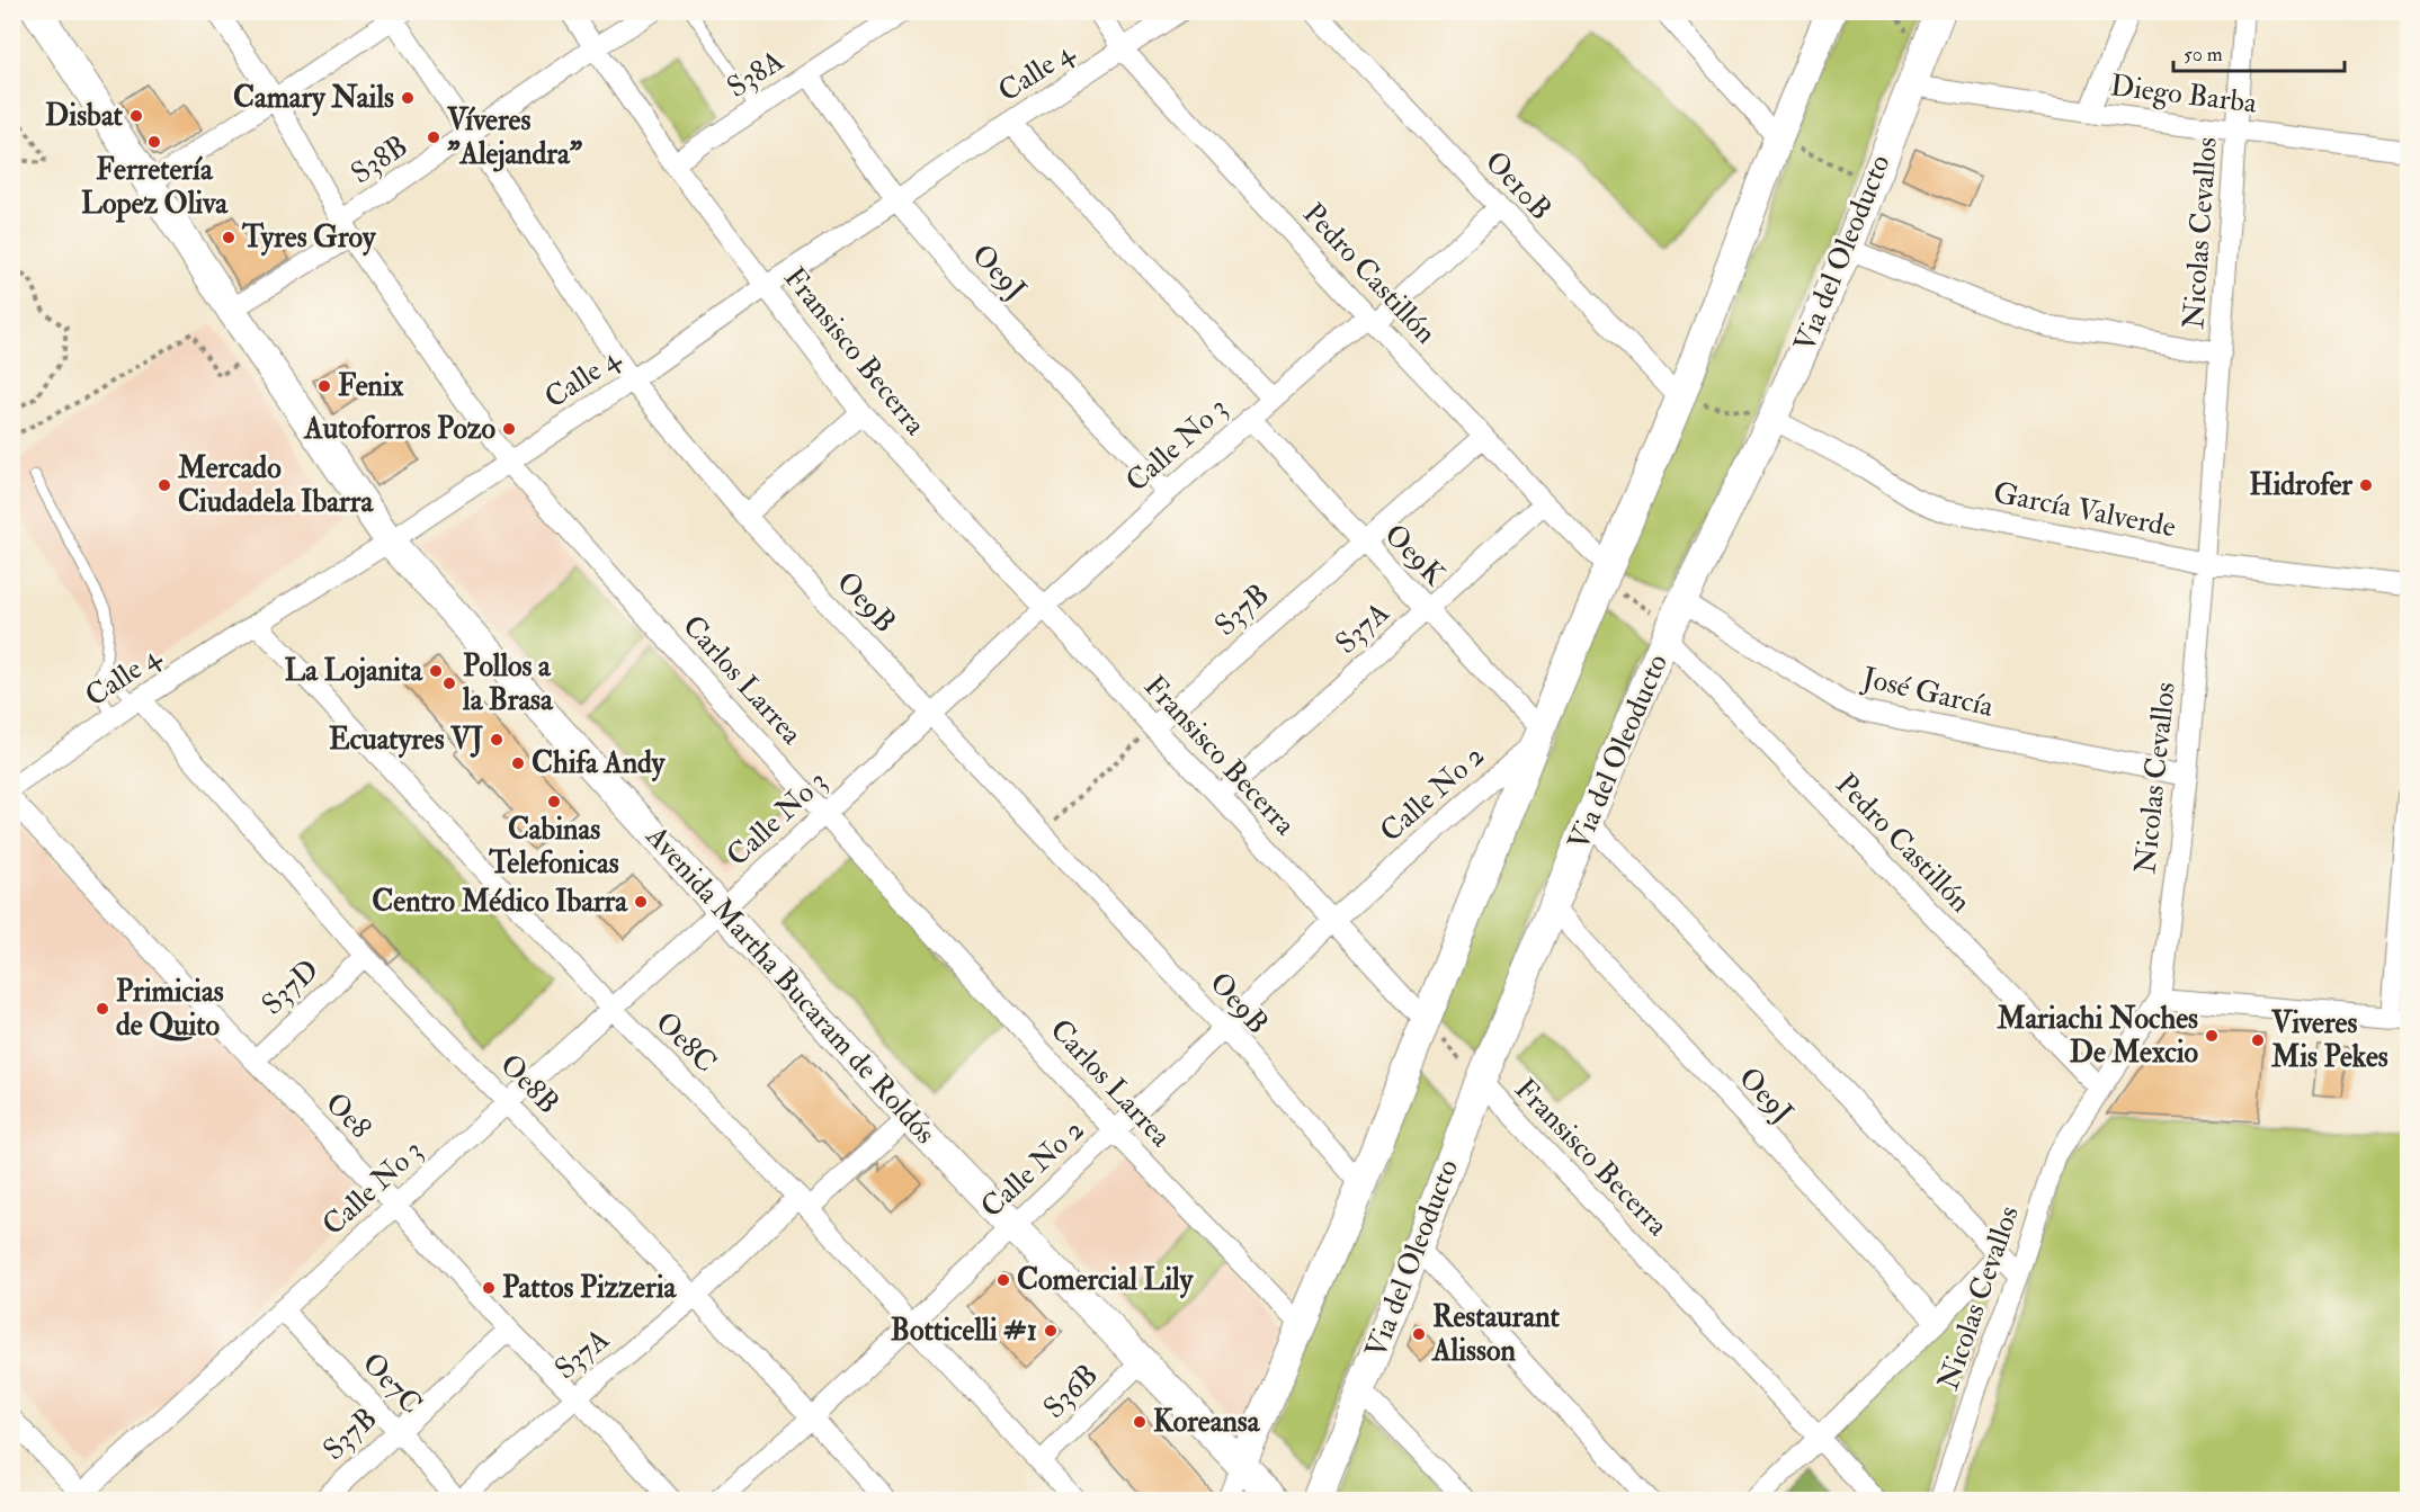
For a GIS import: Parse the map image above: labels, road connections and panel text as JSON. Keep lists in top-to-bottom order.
{
  "streets": {
    "street": [
      "Calle 4",
      "S38A",
      "Diego Barba",
      "S38B",
      "Oe10B",
      "Nicolas Cevallos",
      "Via del Oleoducto",
      "Oe9J",
      "Pedro Castillón",
      "Fransisco Becerra",
      "Calle No 3",
      "García Valverde",
      "Oe9K",
      "Oe9B",
      "S37B",
      "S37A",
      "Carlos Larrea",
      "José García",
      "Calle No 2",
      "Avenida Martha Bucaram de Roldós",
      "S37D",
      "Oe8C",
      "Oe8B",
      "Oe8",
      "Oe7C",
      "S36B"
    ]
  },
  "crossings": [
    ["Calle 4", "Oe9J"],
    ["Calle 4", "Pedro Castillón"],
    ["Calle 4", "Fransisco Becerra"],
    ["Calle 4", "Oe9B"],
    ["Calle 4", "Carlos Larrea"],
    ["Calle 4", "Avenida Martha Bucaram de Roldós"],
    ["Calle 4", "Oe8C"],
    ["Calle 4", "Oe8B"],
    ["S38A", "Oe9J"],
    ["S38A", "Fransisco Becerra"],
    ["Diego Barba", "Nicolas Cevallos"],
    ["Diego Barba", "Via del Oleoducto"],
    ["S38B", "Fransisco Becerra"],
    ["S38B", "Oe9B"],
    ["S38B", "Carlos Larrea"],
    ["S38B", "Avenida Martha Bucaram de Roldós"],
    ["Oe10B", "Calle No 3"],
    ["Nicolas Cevallos", "Pedro Castillón"],
    ["Nicolas Cevallos", "García Valverde"],
    ["Nicolas Cevallos", "José García"],
    ["Via del Oleoducto", "Oe9J"],
    ["Via del Oleoducto", "Pedro Castillón"],
    ["Via del Oleoducto", "Fransisco Becerra"],
    ["Via del Oleoducto", "García Valverde"],
    ["Via del Oleoducto", "José García"],
    ["Oe9J", "Calle No 3"],
    ["Pedro Castillón", "Calle No 3"],
    ["Pedro Castillón", "S37B"],
    ["Pedro Castillón", "S37A"],
    ["Pedro Castillón", "José García"],
    ["Fransisco Becerra", "Calle No 3"],
    ["Fransisco Becerra", "S37B"],
    ["Fransisco Becerra", "S37A"],
    ["Fransisco Becerra", "Calle No 2"],
    ["Calle No 3", "Oe9K"],
    ["Calle No 3", "Oe9B"],
    ["Calle No 3", "Carlos Larrea"],
    ["Calle No 3", "Avenida Martha Bucaram de Roldós"],
    ["Calle No 3", "Oe8C"],
    ["Calle No 3", "Oe8B"],
    ["Calle No 3", "Oe8"],
    ["Calle No 3", "Oe7C"],
    ["Oe9K", "S37B"],
    ["Oe9K", "S37A"],
    ["Oe9K", "Calle No 2"],
    ["Oe9B", "Calle No 2"],
    ["S37B", "Oe8"],
    ["S37B", "Oe7C"],
    ["S37A", "Avenida Martha Bucaram de Roldós"],
    ["S37A", "Oe8C"],
    ["S37A", "Oe8B"],
    ["S37A", "Oe8"],
    ["S37A", "Oe7C"],
    ["Carlos Larrea", "Calle No 2"],
    ["Calle No 2", "Avenida Martha Bucaram de Roldós"],
    ["Calle No 2", "Oe8C"],
    ["Calle No 2", "Oe8B"],
    ["Avenida Martha Bucaram de Roldós", "S36B"],
    ["S37D", "Oe8B"],
    ["S37D", "Oe8"],
    ["Oe8C", "S36B"]
  ],
  "places": [
    "Camary Nails",
    "Disbat",
    "Víveres \"Alejandra\"",
    "Ferretería Lopez Oliva",
    "Tyres Groy",
    "Fenix",
    "Autoforros Pozo",
    "Mercado Ciudadela Ibarra",
    "Hidrofer",
    "La Lojanita",
    "Pollos a la Brasa",
    "Ecuatyres VJ",
    "Chifa Andy",
    "Cabinas Telefonicas",
    "Centro Médico Ibarra",
    "Primicias de Quito",
    "Mariachi Noches De Mexcio",
    "Viveres Mis Pekes",
    "Comercial Lily",
    "Pattos Pizzeria",
    "Botticelli #1",
    "Restaurant Alisson",
    "Koreansa"
  ],
  "scale_bar": "50 m"
}
